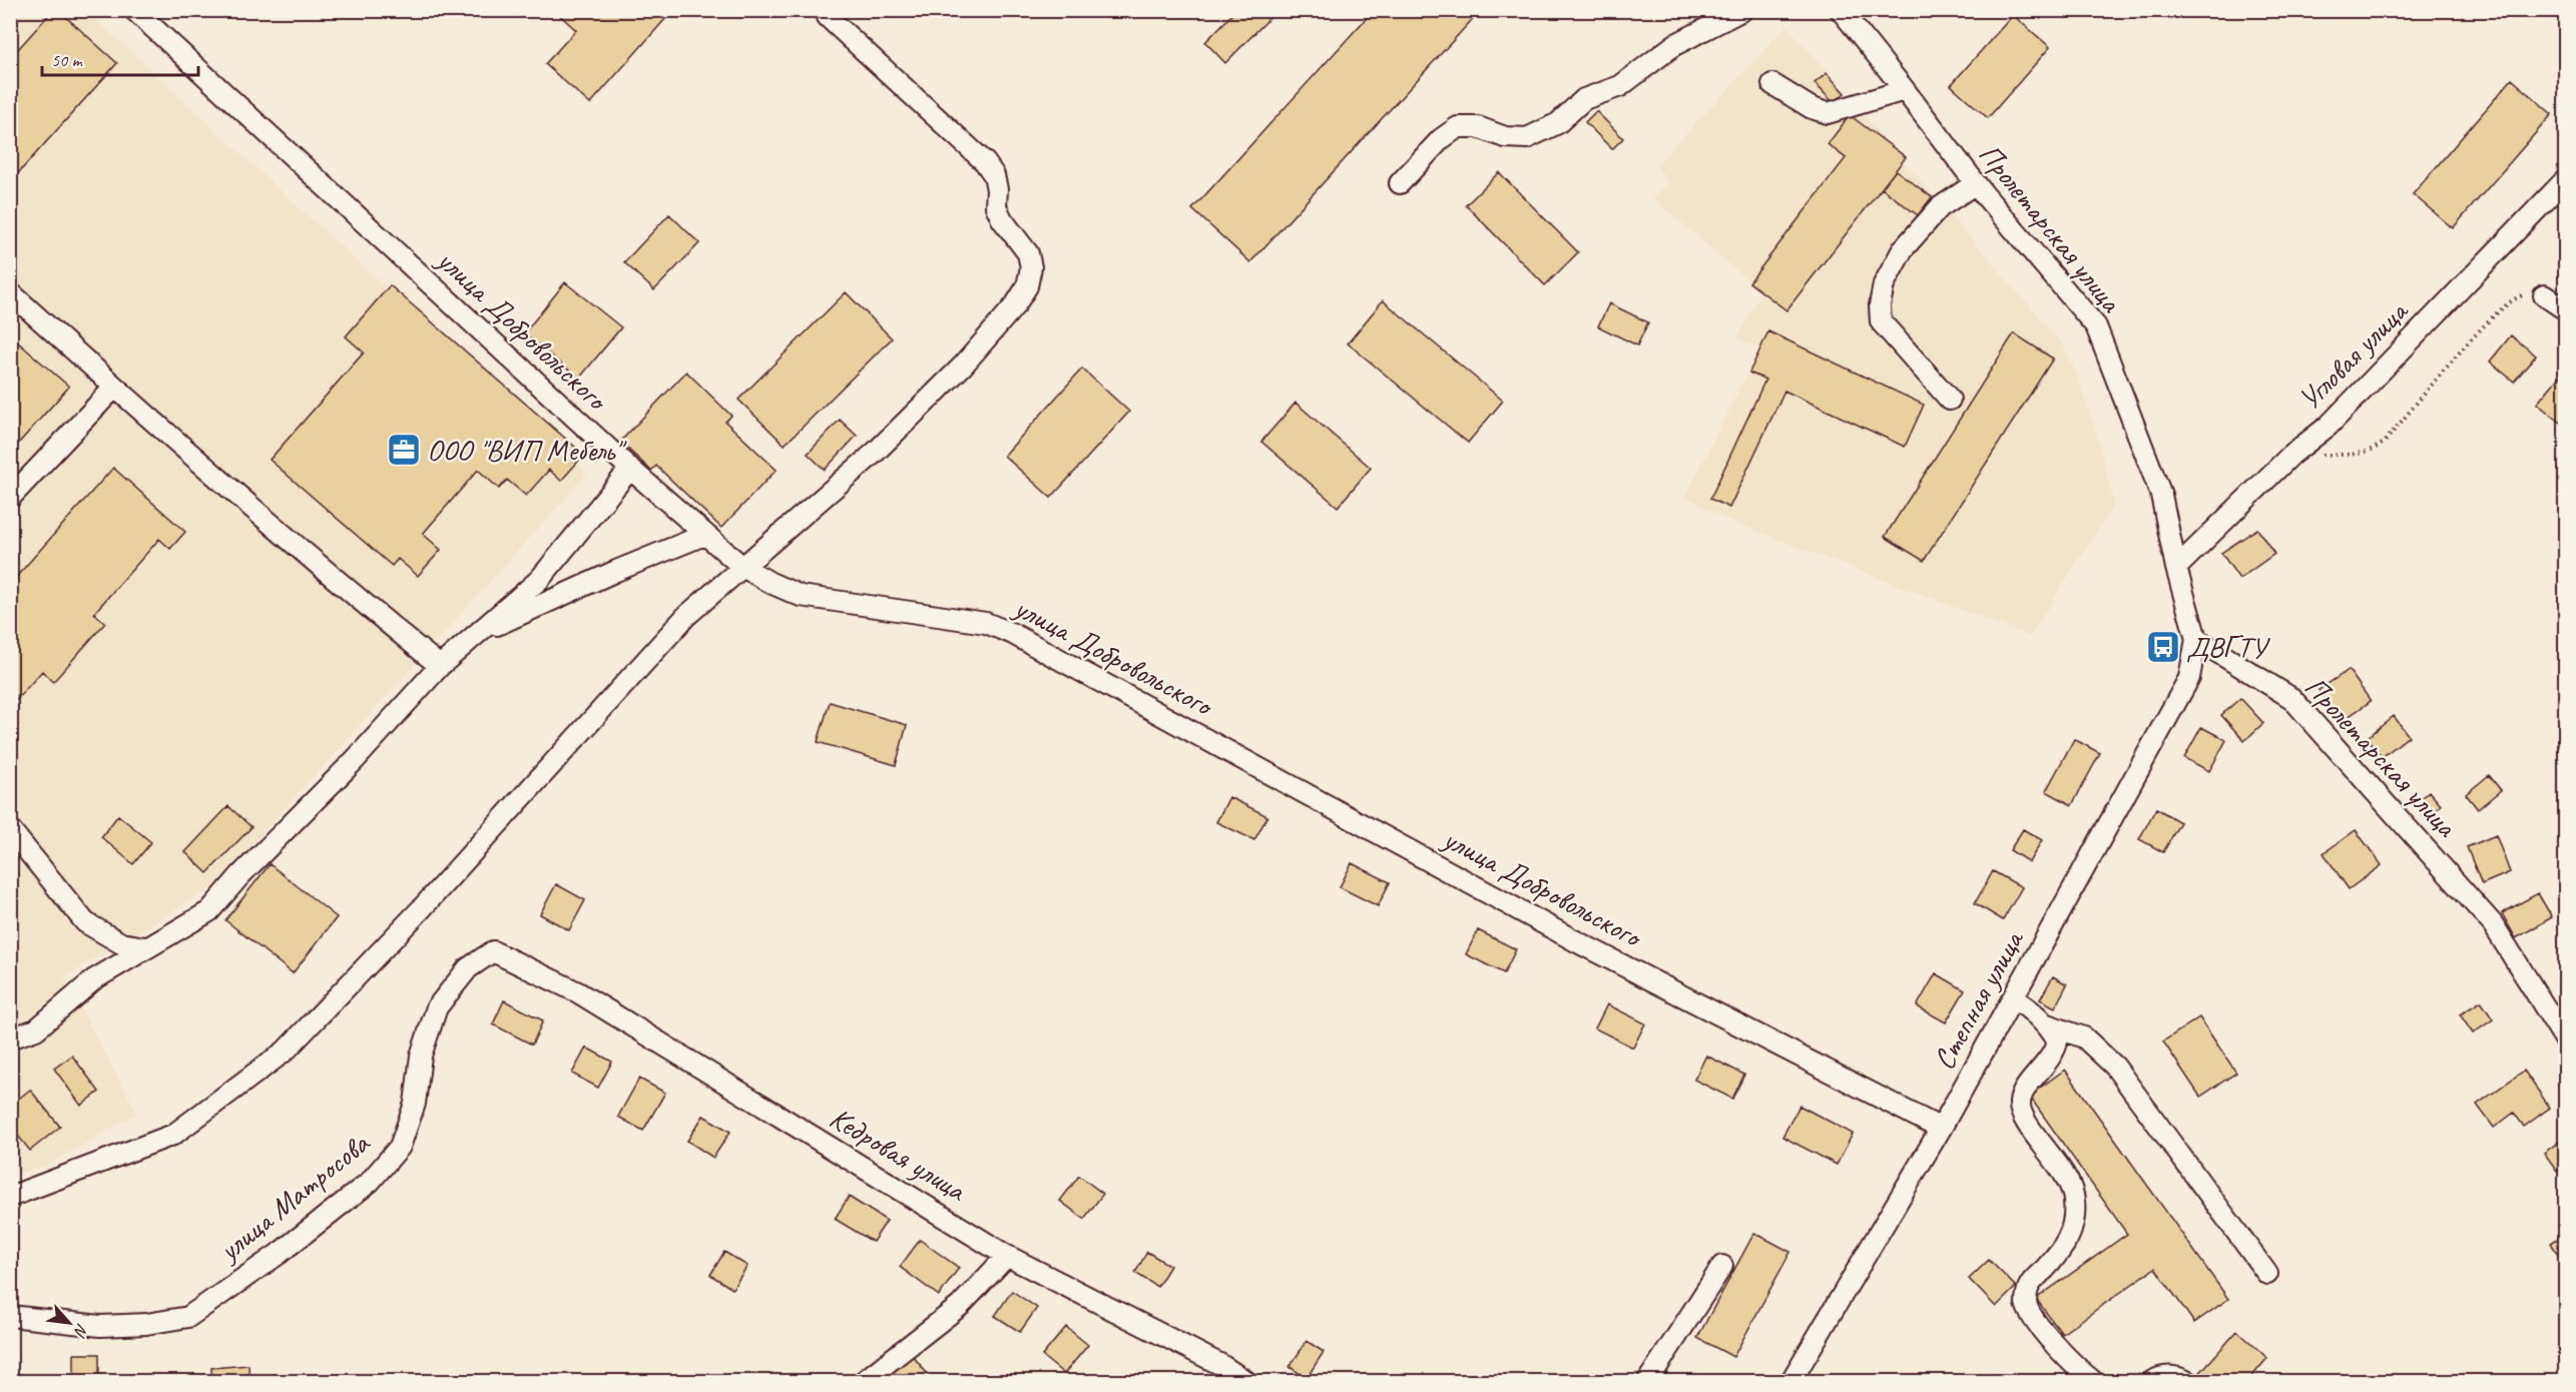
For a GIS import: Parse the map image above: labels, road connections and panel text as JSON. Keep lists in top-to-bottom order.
{
  "streets": {
    "street": [
      "Пролетарская улица",
      "улица Добровольского",
      "Угловая улица",
      "Степная улица",
      "Кедровая улица",
      "улица Матросова"
    ]
  },
  "crossings": [
    ["Пролетарская улица", "Угловая улица"],
    ["Пролетарская улица", "Степная улица"],
    ["улица Добровольского", "Степная улица"],
    ["Кедровая улица", "улица Матросова"]
  ],
  "places": {
    "office": ["ООО \"ВИП Мебель\""],
    "bus stop": ["ДВГТУ"]
  },
  "scale_bar": "50 m",
  "north": "bottom right"
}
